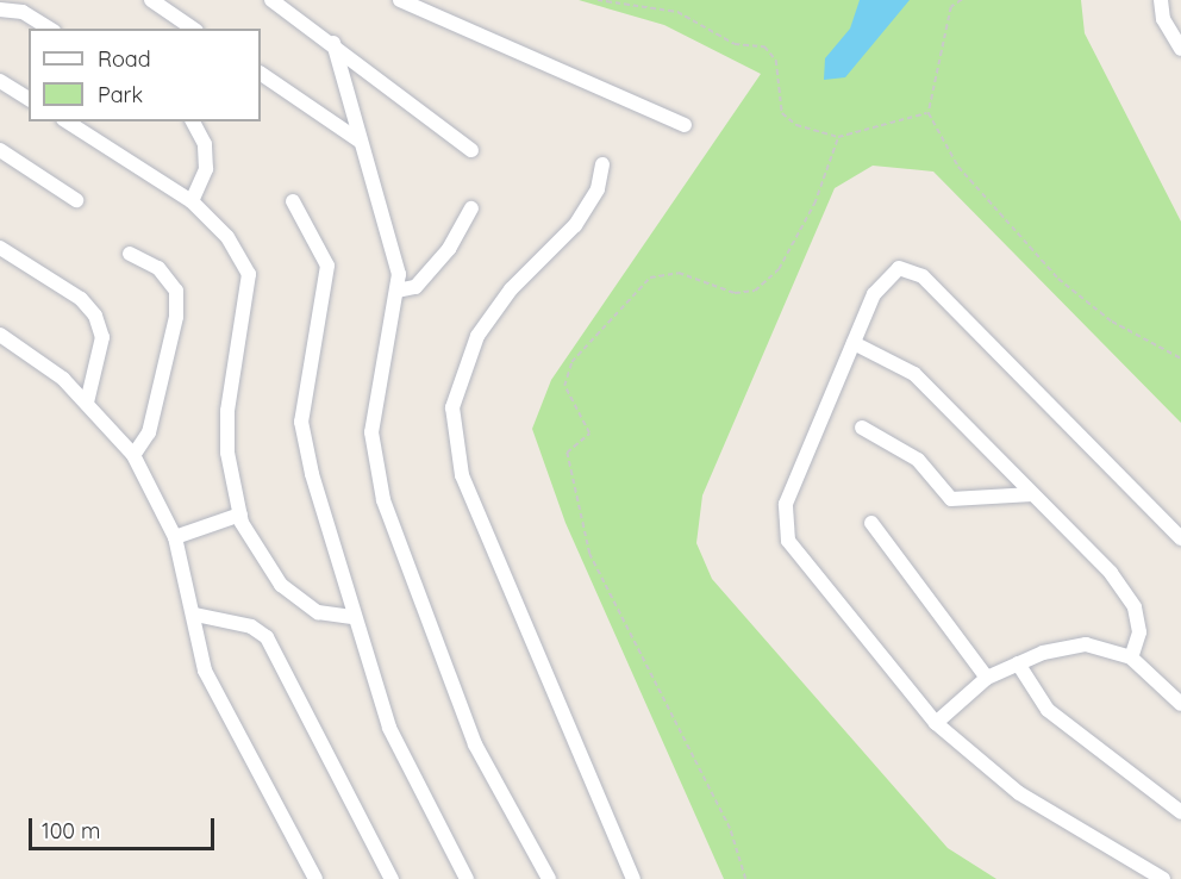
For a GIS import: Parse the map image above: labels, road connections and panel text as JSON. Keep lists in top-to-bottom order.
{
  "legend": ["Road", "Park"],
  "scale_bar": "100 m"
}
